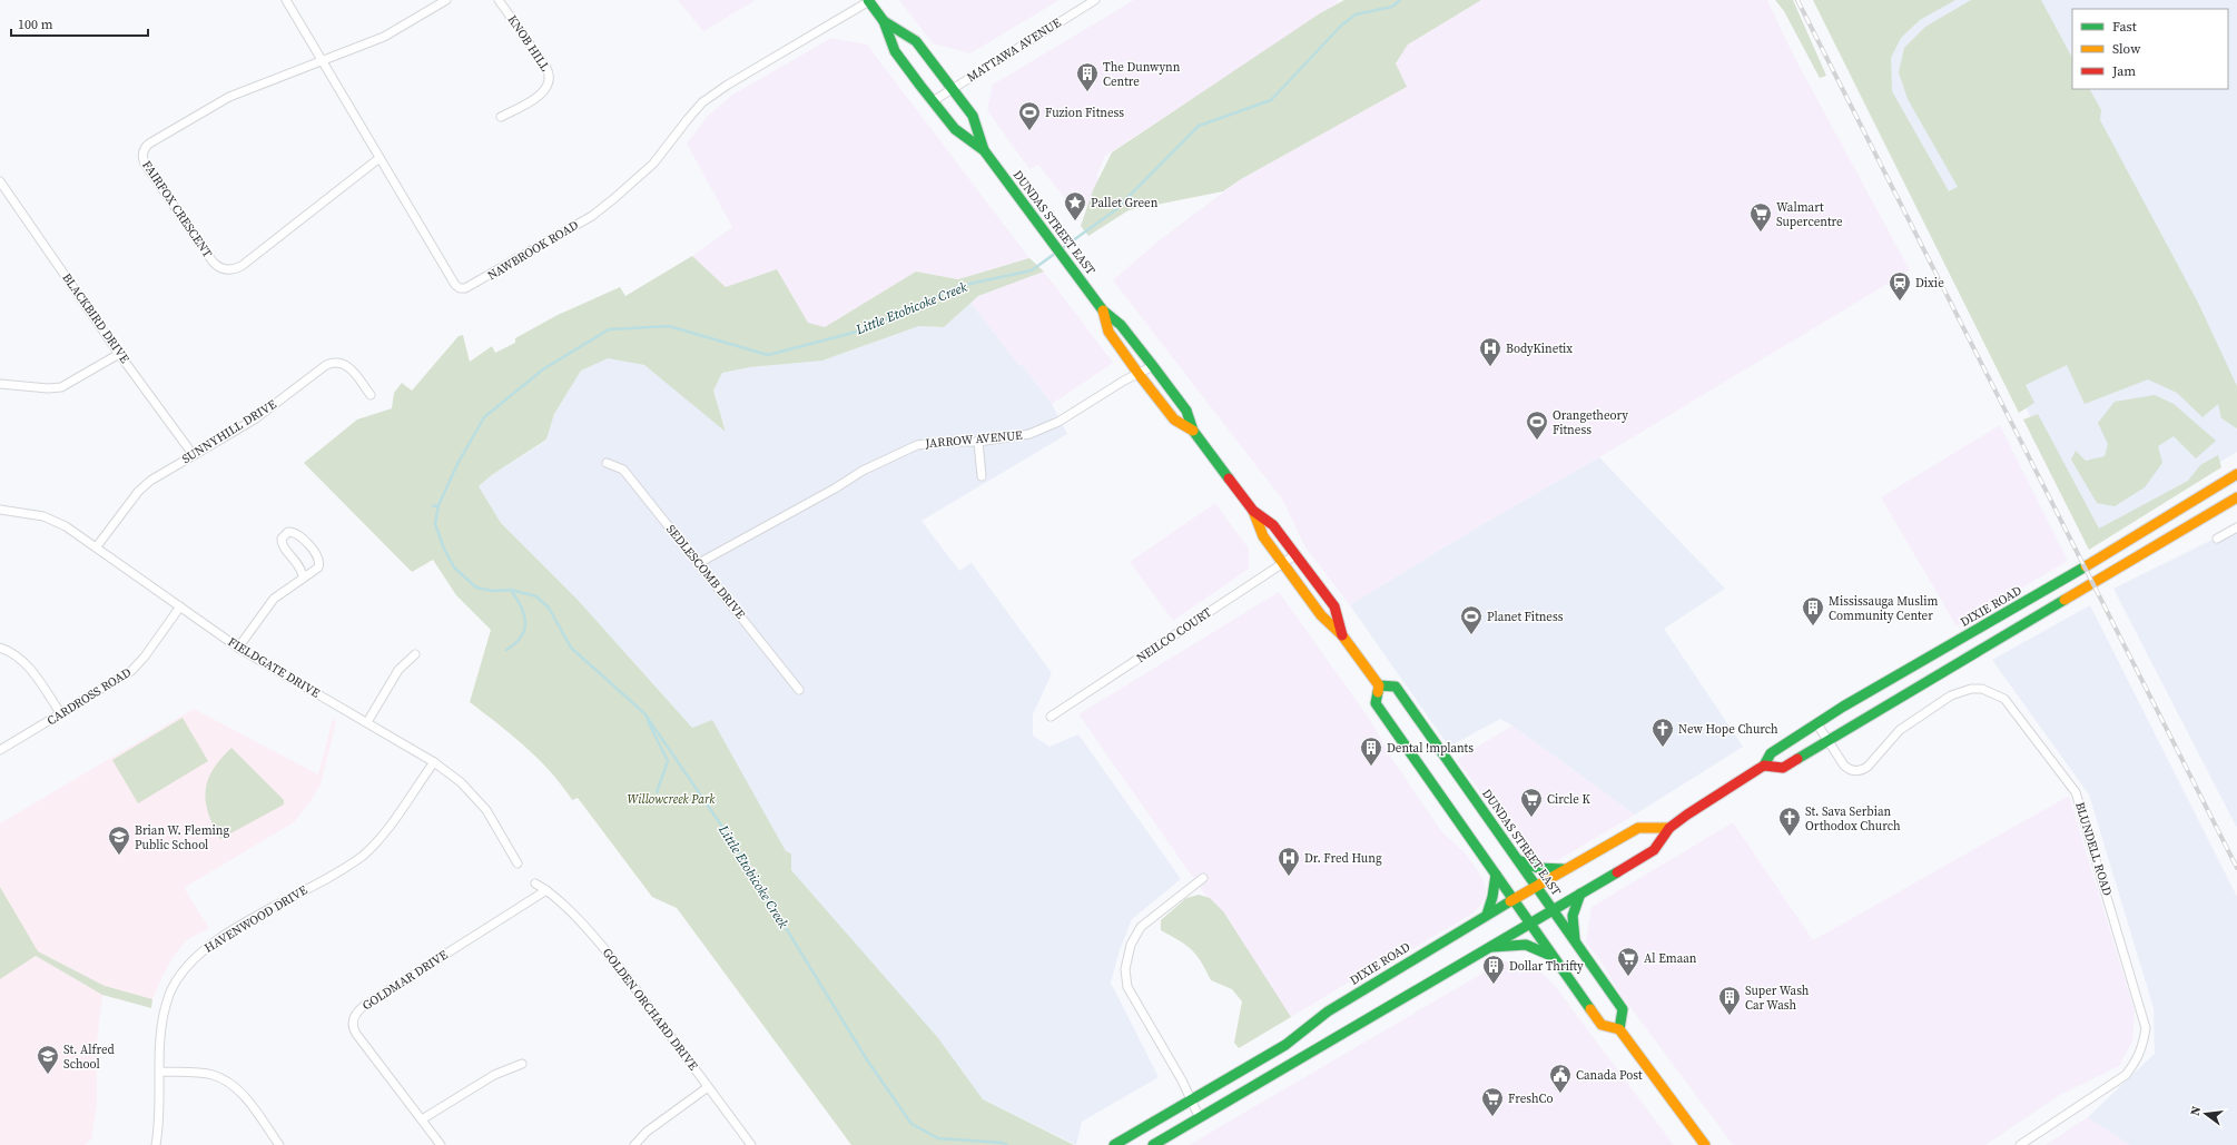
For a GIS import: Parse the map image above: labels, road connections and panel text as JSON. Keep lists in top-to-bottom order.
{
  "streets": {
    "main road": ["DUNDAS STREET EAST", "DIXIE ROAD"],
    "street": [
      "KNOB HILL",
      "MATTAWA AVENUE",
      "FAIRFOX CRESCENT",
      "NAWBROOK ROAD",
      "BLACKBIRD DRIVE",
      "SUNNYHILL DRIVE",
      "JARROW AVENUE",
      "SEDLESCOMB DRIVE",
      "NEILCO COURT",
      "FIELDGATE DRIVE",
      "CARDROSS ROAD",
      "BLUNDELL ROAD",
      "HAVENWOOD DRIVE",
      "GOLDMAR DRIVE",
      "GOLDEN ORCHARD DRIVE"
    ]
  },
  "crossings": [
    ["MATTAWA AVENUE", "DUNDAS STREET EAST"],
    ["FAIRFOX CRESCENT", "NAWBROOK ROAD"],
    ["DUNDAS STREET EAST", "NAWBROOK ROAD"],
    ["DUNDAS STREET EAST", "JARROW AVENUE"],
    ["DUNDAS STREET EAST", "DIXIE ROAD"],
    ["DUNDAS STREET EAST", "NEILCO COURT"],
    ["BLACKBIRD DRIVE", "SUNNYHILL DRIVE"],
    ["SUNNYHILL DRIVE", "FIELDGATE DRIVE"],
    ["JARROW AVENUE", "SEDLESCOMB DRIVE"],
    ["DIXIE ROAD", "BLUNDELL ROAD"],
    ["FIELDGATE DRIVE", "CARDROSS ROAD"],
    ["FIELDGATE DRIVE", "HAVENWOOD DRIVE"],
    ["GOLDMAR DRIVE", "GOLDEN ORCHARD DRIVE"]
  ],
  "water": ["Little Etobicoke Creek"],
  "parks": ["Willowcreek Park"],
  "places": {
    "building": [
      "The Dunwynn Centre",
      "Mississauga Muslim Community Center",
      "Dental !mplants",
      "Dollar Thrifty",
      "Super Wash Car Wash"
    ],
    "sports": ["Fuzion Fitness", "Orangetheory Fitness", "Planet Fitness"],
    "place": ["Pallet Green"],
    "supermarket": [
      "Walmart Supercentre",
      "Circle K",
      "Al Emaan",
      "FreshCo"
    ],
    "station": ["Dixie"],
    "hospital": ["BodyKinetix", "Dr. Fred Hung"],
    "church": ["New Hope Church", "St. Sava Serbian Orthodox Church"],
    "school or university": ["Brian W. Fleming Public School", "St. Alfred School"],
    "public building": ["Canada Post"]
  },
  "legend": ["Fast", "Slow", "Jam"],
  "scale_bar": "100 m",
  "north": "left"
}
